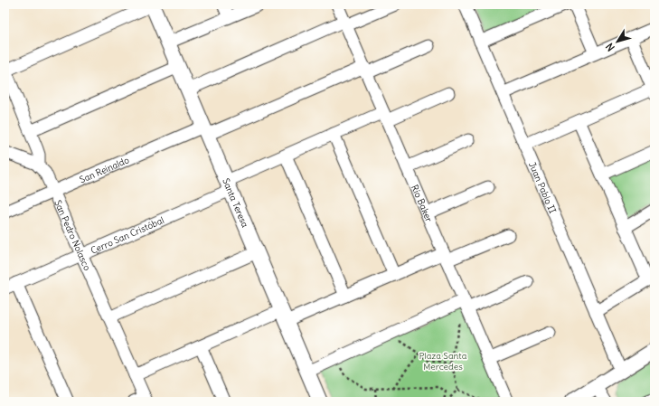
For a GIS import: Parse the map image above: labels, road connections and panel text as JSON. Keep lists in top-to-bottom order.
{
  "streets": {
    "street": [
      "San Reinaldo",
      "Juan Pablo II",
      "Santa Teresa",
      "Río Baker",
      "San Pedro Nolasco",
      "Cerro San Cristóbal"
    ]
  },
  "crossings": [
    ["San Reinaldo", "Santa Teresa"],
    ["San Reinaldo", "Río Baker"],
    ["San Reinaldo", "San Pedro Nolasco"],
    ["Santa Teresa", "Cerro San Cristóbal"],
    ["Río Baker", "Cerro San Cristóbal"],
    ["San Pedro Nolasco", "Cerro San Cristóbal"]
  ],
  "parks": ["Plaza Santa Mercedes"],
  "north": "bottom left"
}
